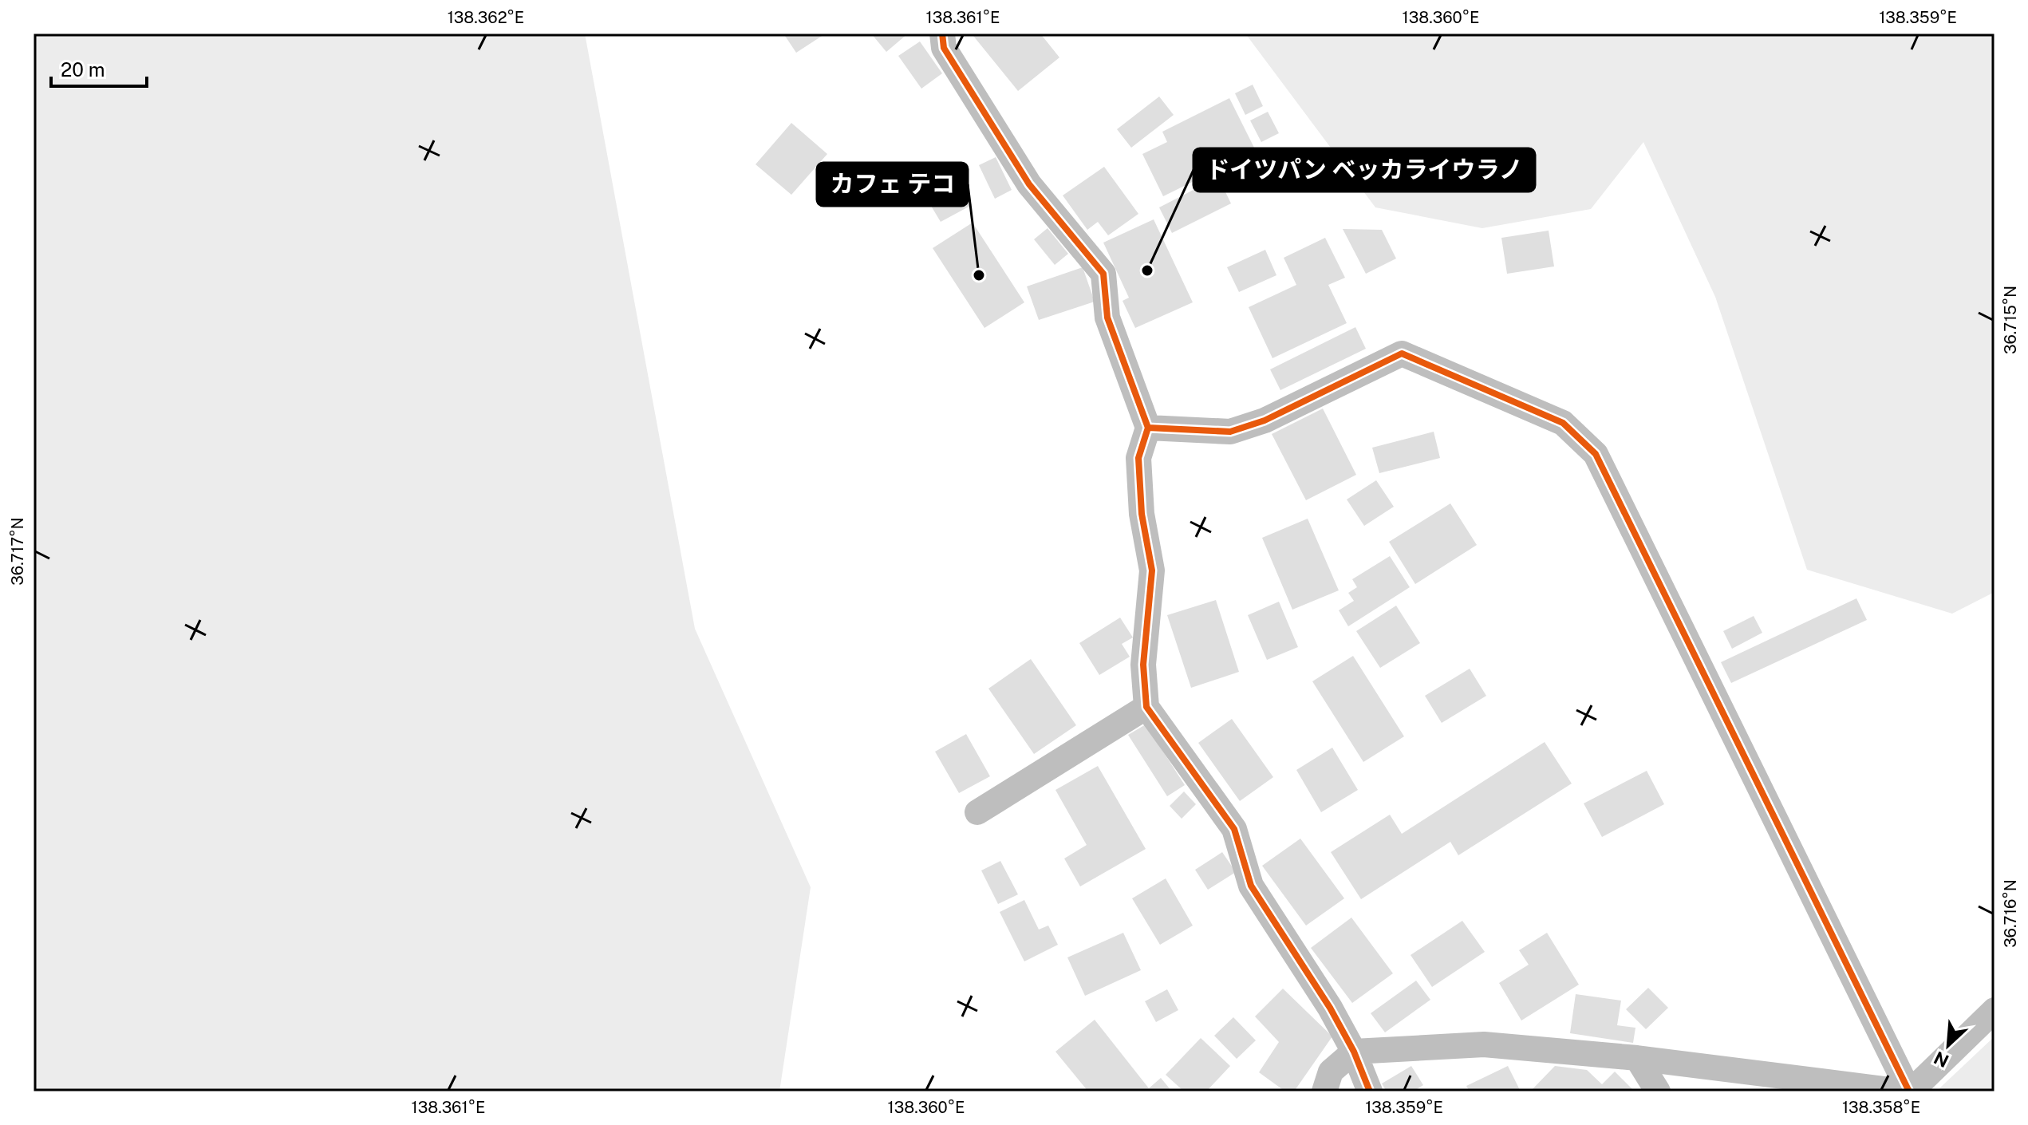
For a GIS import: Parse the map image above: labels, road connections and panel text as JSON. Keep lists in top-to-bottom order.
{
  "places": ["ドイツパン ベッカライウラノ", "カフェ テコ"],
  "scale_bar": "20 m",
  "north": "bottom left",
  "coordinates": [
    "138.362°E",
    "138.361°E",
    "138.360°E",
    "138.359°E",
    "36.715°N",
    "36.717°N",
    "36.716°N",
    "138.358°E"
  ]
}
